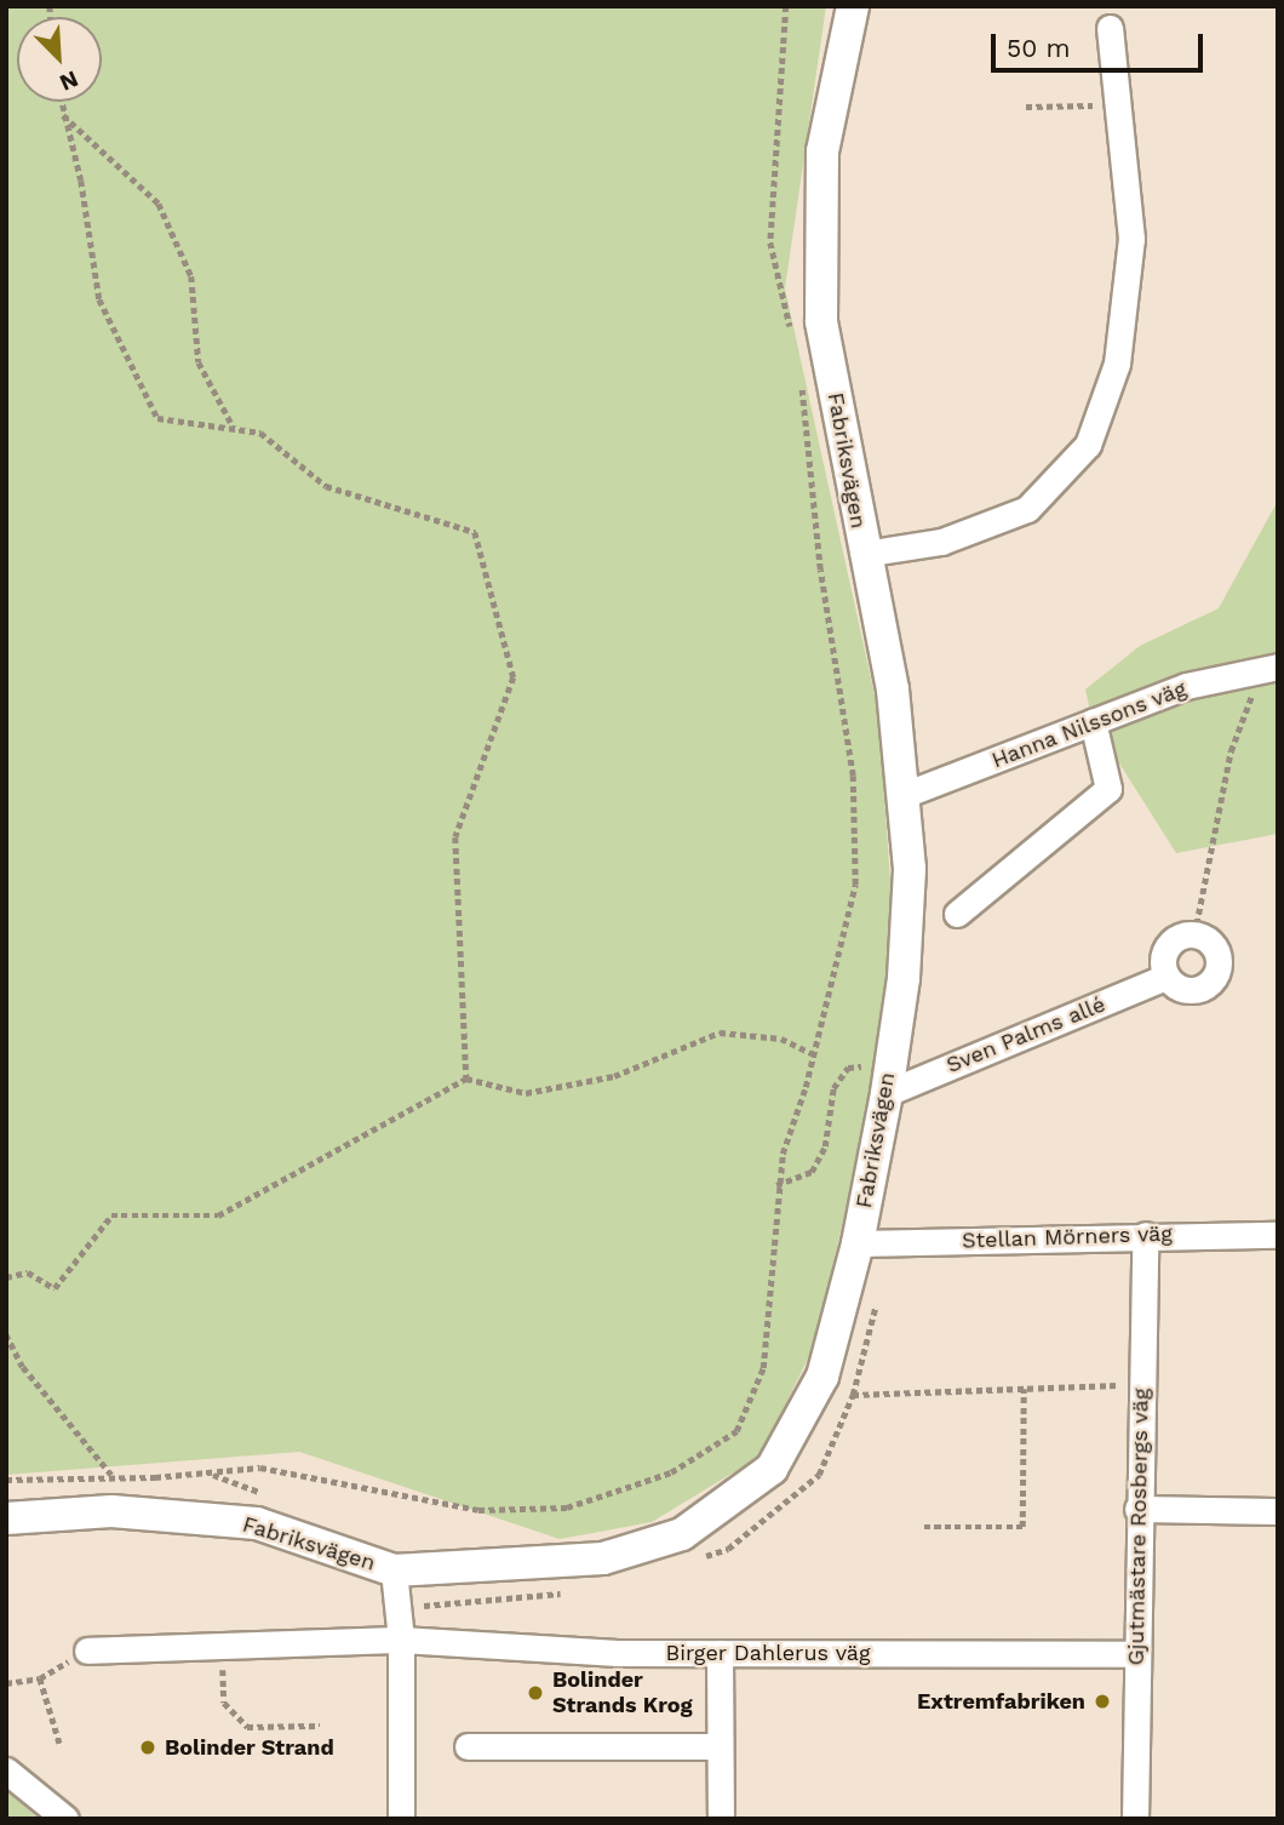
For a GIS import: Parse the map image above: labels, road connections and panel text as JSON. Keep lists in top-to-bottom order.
{
  "streets": {
    "street": [
      "Fabriksvägen",
      "Hanna Nilssons väg",
      "Sven Palms allé",
      "Stellan Mörners väg",
      "Gjutmästare Rosbergs väg",
      "Birger Dahlerus väg"
    ]
  },
  "crossings": [
    ["Fabriksvägen", "Hanna Nilssons väg"],
    ["Fabriksvägen", "Sven Palms allé"],
    ["Fabriksvägen", "Stellan Mörners väg"],
    ["Stellan Mörners väg", "Gjutmästare Rosbergs väg"],
    ["Gjutmästare Rosbergs väg", "Birger Dahlerus väg"]
  ],
  "places": ["Bolinder Strands Krog", "Extremfabriken", "Bolinder Strand"],
  "scale_bar": "50 m",
  "north": "bottom right"
}
